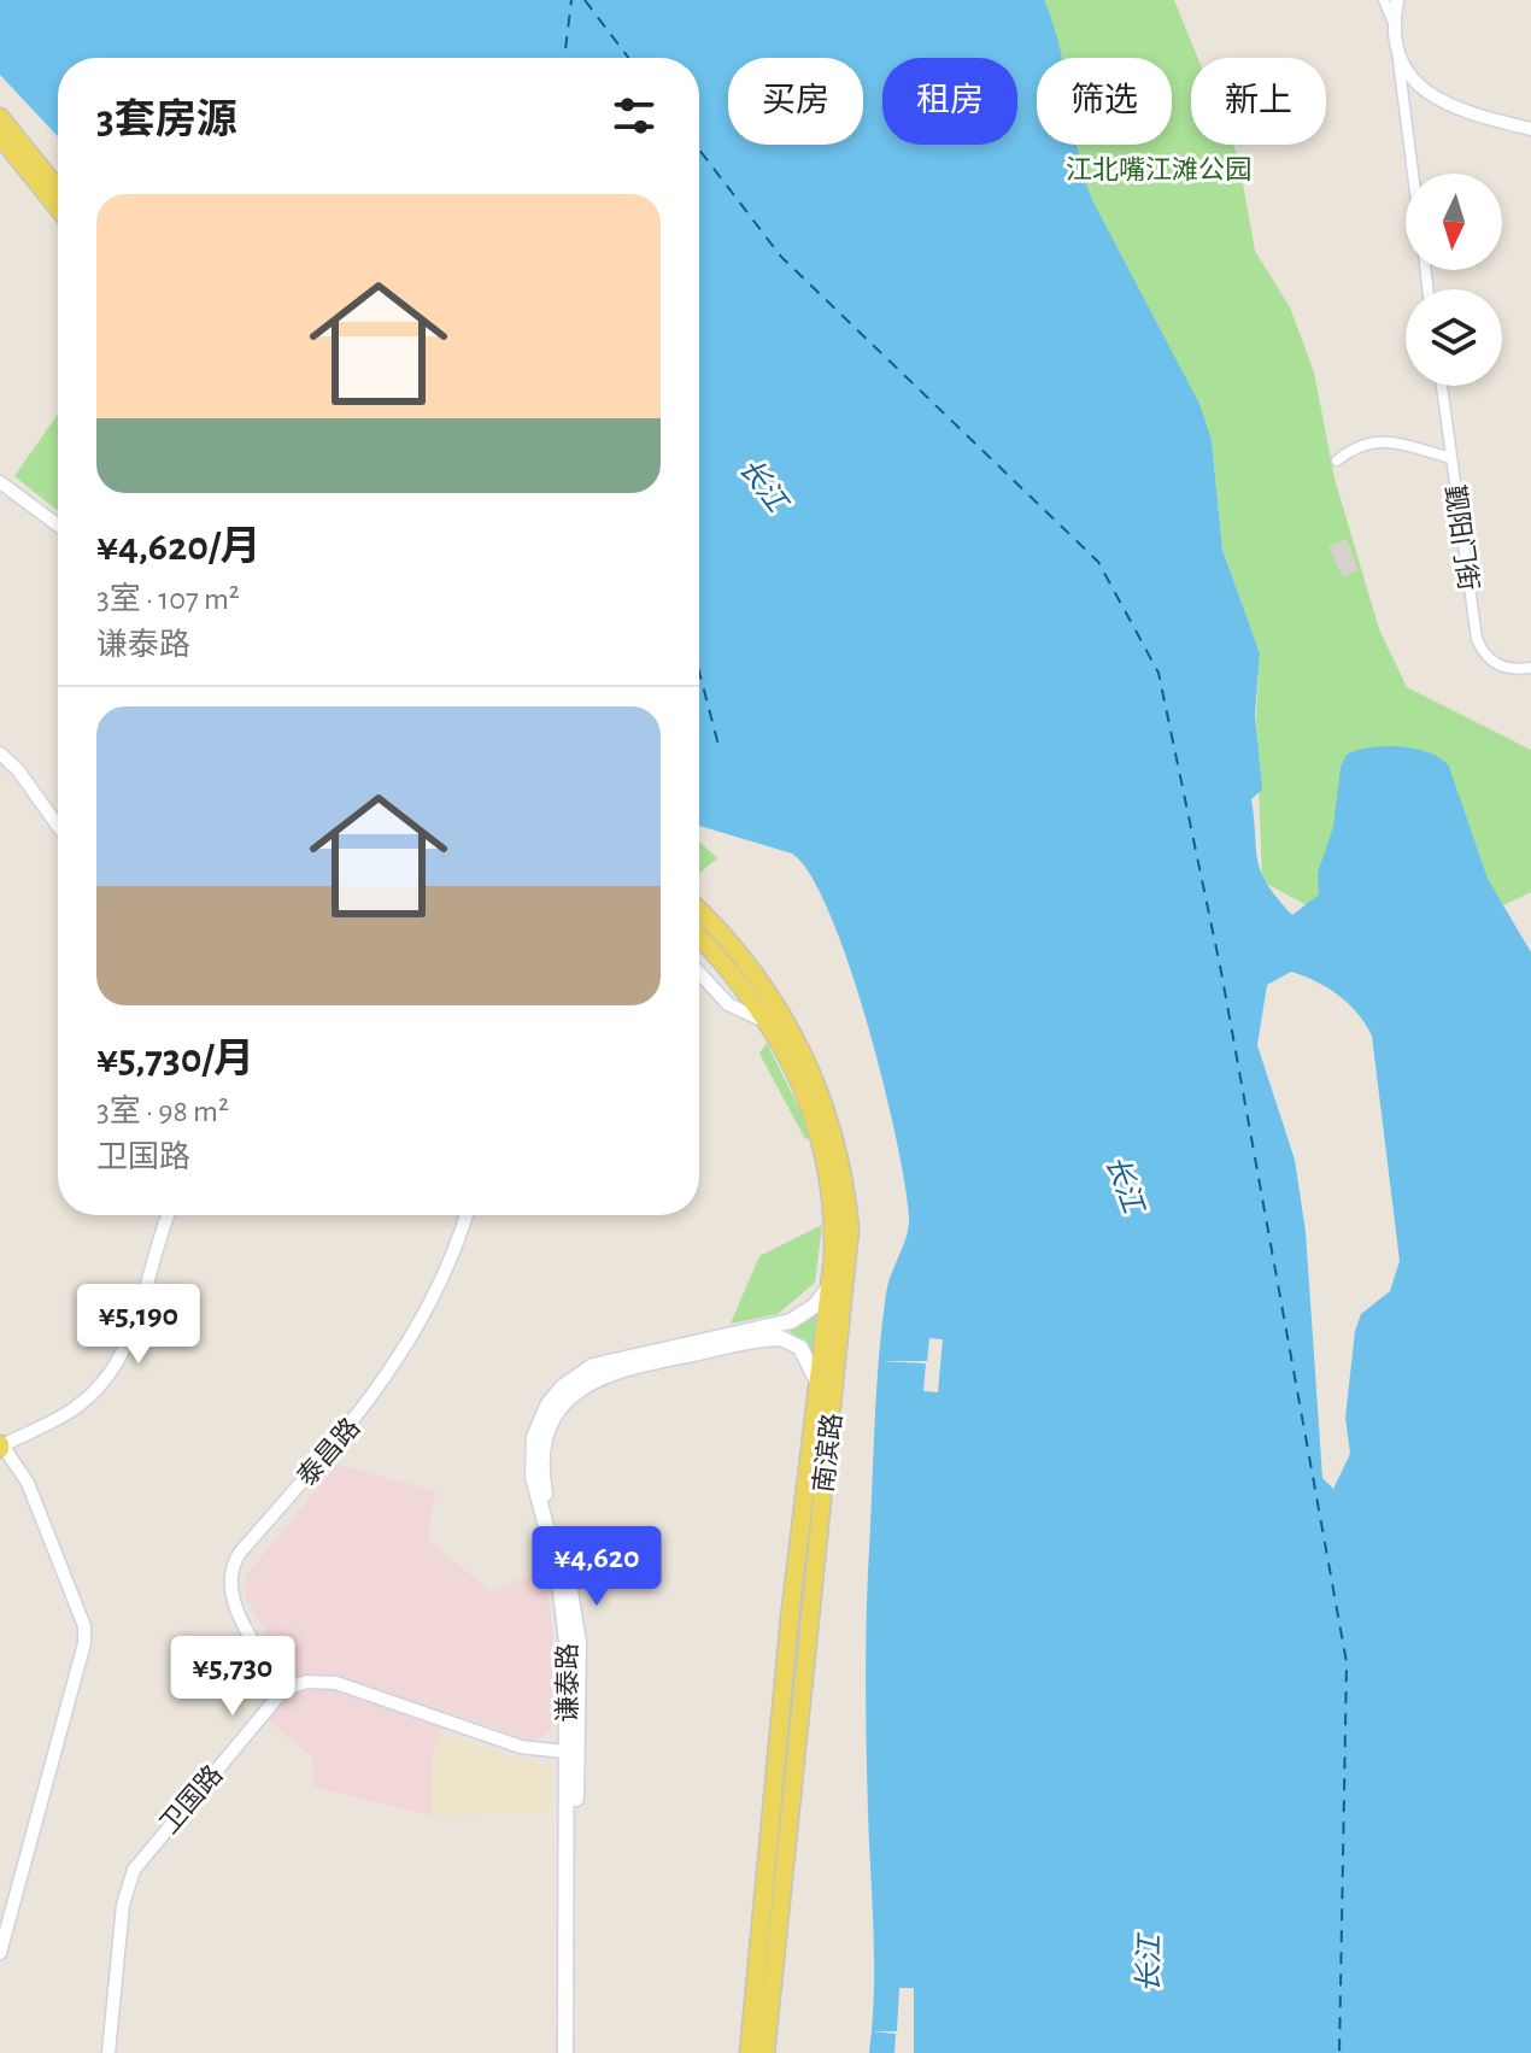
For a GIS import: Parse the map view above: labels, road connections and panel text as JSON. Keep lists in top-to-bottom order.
{
  "streets": {
    "main road": ["南滨路", "谦泰路"],
    "street": ["觐阳门街", "泰昌路", "卫国路"]
  },
  "crossings": [
    ["泰昌路", "卫国路"],
    ["南滨路", "谦泰路"]
  ],
  "water": ["长江"],
  "parks": ["江北嘴江滩公园"],
  "north": "bottom",
  "page": {
    "chip": [
      "买房",
      "租房",
      "筛选",
      "新上"
    ],
    "heading": "3套房源",
    "list": [
      {
        "name": "¥4,620/月",
        "note": "3室 · 107 m² · 谦泰路"
      },
      {
        "name": "¥5,730/月",
        "note": "3室 · 98 m² · 卫国路"
      }
    ],
    "price": ["¥5,190", "¥4,620", "¥5,730"]
  }
}
